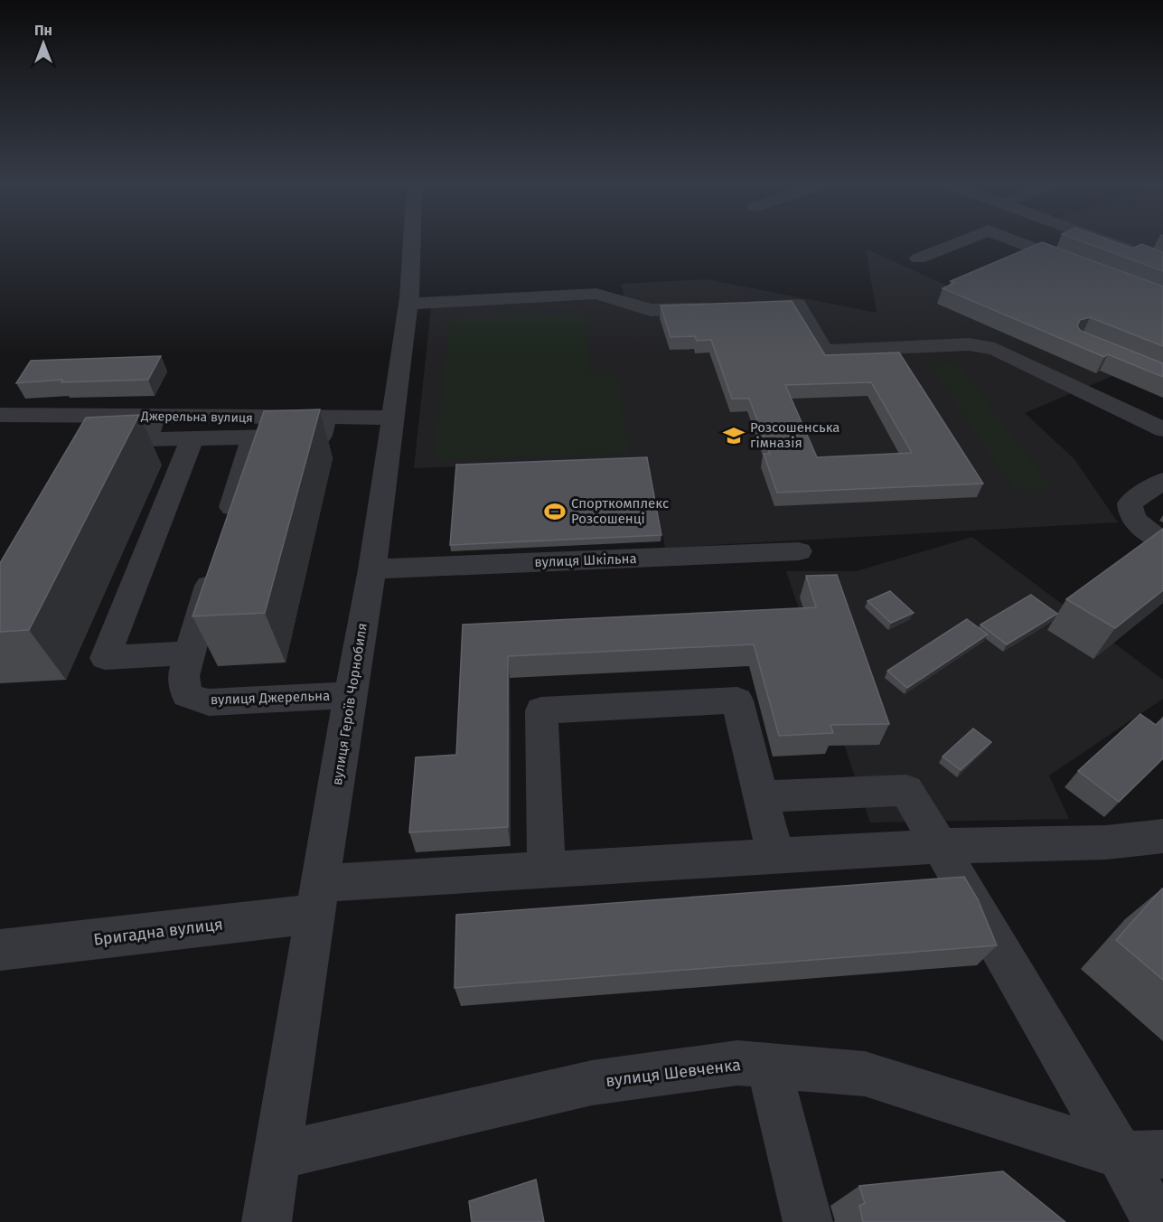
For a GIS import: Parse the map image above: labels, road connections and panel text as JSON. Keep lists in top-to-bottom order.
{
  "streets": {
    "street": [
      "Джерельна вулиця",
      "вулиця Шкільна",
      "вулиця Джерельна",
      "вулиця Героїв Чорнобиля",
      "Бригадна вулиця",
      "вулиця Шевченка"
    ]
  },
  "crossings": [
    ["Джерельна вулиця", "вулиця Героїв Чорнобиля"],
    ["вулиця Шкільна", "вулиця Героїв Чорнобиля"],
    ["вулиця Джерельна", "вулиця Героїв Чорнобиля"],
    ["вулиця Героїв Чорнобиля", "Бригадна вулиця"],
    ["вулиця Героїв Чорнобиля", "вулиця Шевченка"]
  ],
  "places": {
    "school or university": ["Розсошенська гімназія"],
    "sports": ["Спорткомплекс Розсошенці"]
  },
  "north": "top"
}
